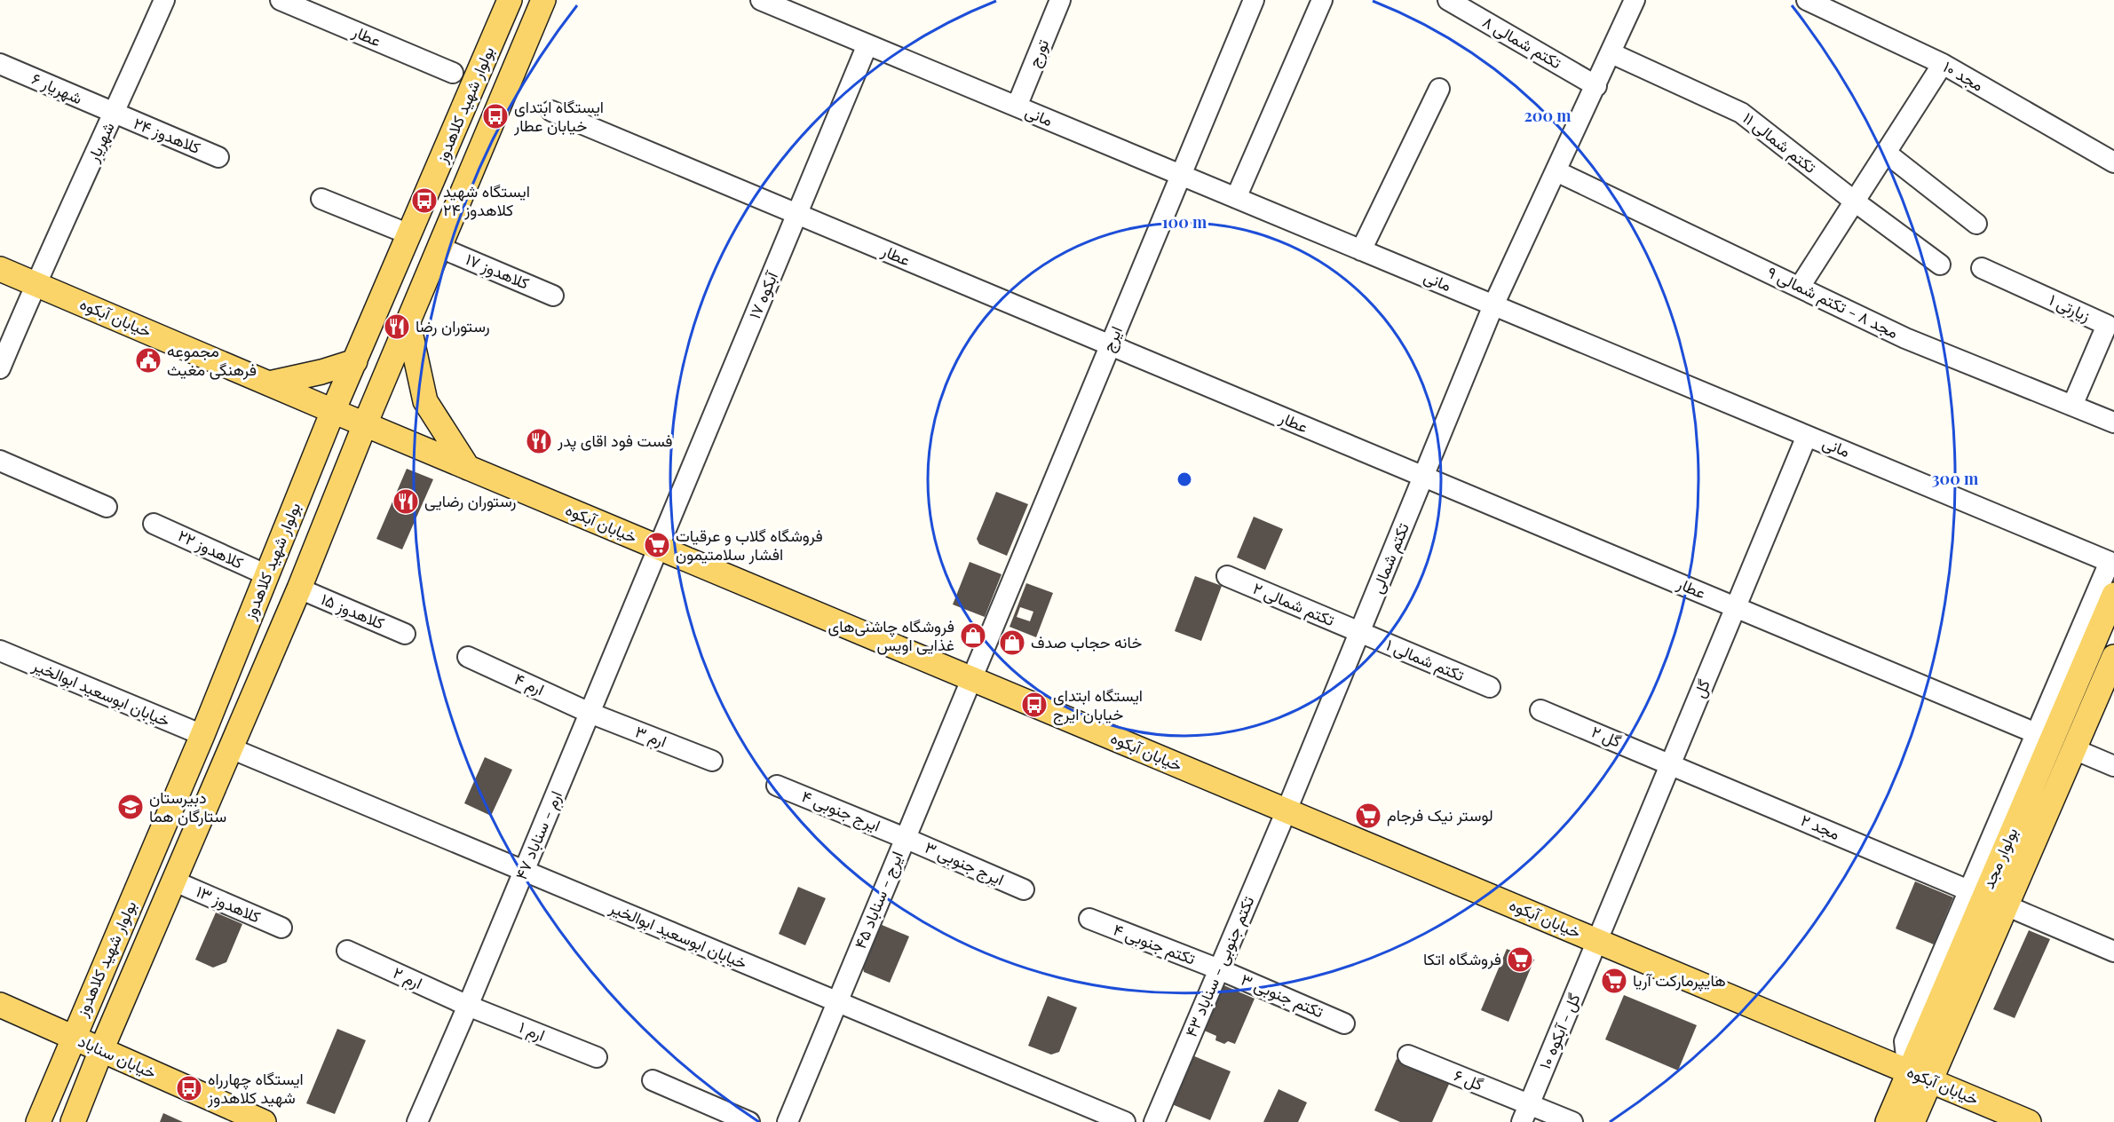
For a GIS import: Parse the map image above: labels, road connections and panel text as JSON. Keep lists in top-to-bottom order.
{
  "streets": {
    "main road": [
      "بولوار شهید کلاهدوز",
      "خیابان آبکوه",
      "بولوار مجد",
      "خیابان سناباد"
    ],
    "street": [
      "عطار",
      "تکتم شمالی ۸",
      "تورج",
      "مجد ۱۰",
      "شهریار ۶",
      "مانی",
      "کلاهدوز ۲۴",
      "شهریار",
      "تکتم شمالی ۱۱",
      "کلاهدوز ۱۷",
      "آبکوه ۱۷",
      "مجد ۸ - تکتم شمالی ۹",
      "زیارتی ۱",
      "ایرج",
      "کلاهدوز ۲۲",
      "تکتم شمالی",
      "تکتم شمالی ۲",
      "کلاهدوز ۱۵",
      "تکتم شمالی ۱",
      "ارم ۴",
      "گل",
      "خیابان ابوسعید ابوالخیر",
      "ارم ۳",
      "گل ۲",
      "ایرج جنوبی ۴",
      "مجد ۲",
      "ارم - سناباد ۴۷",
      "ایرج جنوبی ۳",
      "ایرج - سناباد ۴۵",
      "کلاهدوز ۱۳",
      "تکتم جنوبی ۴",
      "تکتم جنوبی - سناباد ۴۳",
      "ارم ۲",
      "تکتم جنوبی ۳",
      "ارم ۱",
      "گل - آبکوه ۱۰",
      "گل ۶"
    ]
  },
  "crossings": [
    ["عطار", "آبکوه ۱۷"],
    ["عطار", "ایرج"],
    ["عطار", "تکتم شمالی"],
    ["عطار", "گل"],
    ["تکتم شمالی ۸", "تکتم شمالی"],
    ["تورج", "مانی"],
    ["شهریار ۶", "کلاهدوز ۲۴"],
    ["شهریار ۶", "شهریار"],
    ["بولوار شهید کلاهدوز", "کلاهدوز ۱۷"],
    ["بولوار شهید کلاهدوز", "خیابان آبکوه"],
    ["بولوار شهید کلاهدوز", "کلاهدوز ۲۲"],
    ["بولوار شهید کلاهدوز", "کلاهدوز ۱۵"],
    ["بولوار شهید کلاهدوز", "خیابان ابوسعید ابوالخیر"],
    ["بولوار شهید کلاهدوز", "کلاهدوز ۱۳"],
    ["بولوار شهید کلاهدوز", "خیابان سناباد"],
    ["مانی", "آبکوه ۱۷"],
    ["مانی", "ایرج"],
    ["مانی", "تکتم شمالی"],
    ["مانی", "گل"],
    ["کلاهدوز ۲۴", "شهریار"],
    ["شهریار", "خیابان آبکوه"],
    ["تکتم شمالی ۱۱", "تکتم شمالی"],
    ["آبکوه ۱۷", "خیابان آبکوه"],
    ["آبکوه ۱۷", "ارم - سناباد ۴۷"],
    ["مجد ۸ - تکتم شمالی ۹", "زیارتی ۱"],
    ["مجد ۸ - تکتم شمالی ۹", "تکتم شمالی"],
    ["خیابان آبکوه", "ایرج"],
    ["خیابان آبکوه", "تکتم شمالی"],
    ["خیابان آبکوه", "گل"],
    ["خیابان آبکوه", "ارم - سناباد ۴۷"],
    ["خیابان آبکوه", "بولوار مجد"],
    ["خیابان آبکوه", "ایرج - سناباد ۴۵"],
    ["خیابان آبکوه", "تکتم جنوبی - سناباد ۴۳"],
    ["خیابان آبکوه", "گل - آبکوه ۱۰"],
    ["ایرج", "ایرج - سناباد ۴۵"],
    ["تکتم شمالی", "تکتم شمالی ۲"],
    ["تکتم شمالی", "تکتم شمالی ۱"],
    ["تکتم شمالی", "تکتم جنوبی - سناباد ۴۳"],
    ["تکتم شمالی ۲", "تکتم شمالی ۱"],
    ["ارم ۴", "ارم ۳"],
    ["ارم ۴", "ارم - سناباد ۴۷"],
    ["گل", "گل ۲"],
    ["گل", "مجد ۲"],
    ["گل", "گل - آبکوه ۱۰"],
    ["خیابان ابوسعید ابوالخیر", "ارم - سناباد ۴۷"],
    ["خیابان ابوسعید ابوالخیر", "ایرج - سناباد ۴۵"],
    ["ارم ۳", "ارم - سناباد ۴۷"],
    ["گل ۲", "مجد ۲"],
    ["ایرج جنوبی ۴", "ایرج جنوبی ۳"],
    ["ایرج جنوبی ۴", "ایرج - سناباد ۴۵"],
    ["ارم - سناباد ۴۷", "ارم ۲"],
    ["ارم - سناباد ۴۷", "ارم ۱"],
    ["ایرج جنوبی ۳", "ایرج - سناباد ۴۵"],
    ["تکتم جنوبی ۴", "تکتم جنوبی - سناباد ۴۳"],
    ["تکتم جنوبی ۴", "تکتم جنوبی ۳"],
    ["تکتم جنوبی - سناباد ۴۳", "تکتم جنوبی ۳"],
    ["ارم ۲", "ارم ۱"],
    ["گل - آبکوه ۱۰", "گل ۶"]
  ],
  "places": {
    "bus stop": [
      "ایستگاه ابتدای خیابان عطار",
      "ایستگاه شهید کلاهدوز ۲۴",
      "ایستگاه ابتدای خیابان ایرج",
      "ایستگاه چهارراه شهید کلاهدوز"
    ],
    "restaurant": ["رستوران رضا", "فست فود اقای پدر", "رستوران رضایی"],
    "public building": ["مجموعه فرهنگی مغیث"],
    "supermarket": [
      "فروشگاه گلاب و عرقیات افشار سلامتیمون",
      "لوستر نیک فرجام",
      "فروشگاه اتکا",
      "هایپرمارکت آریا"
    ],
    "shop": ["فروشگاه چاشنی‌های غذایی اویس", "خانه حجاب صدف"],
    "school or university": ["دبیرستان ستارگان هما"]
  },
  "rings": ["200 m", "100 m", "300 m"]
}
